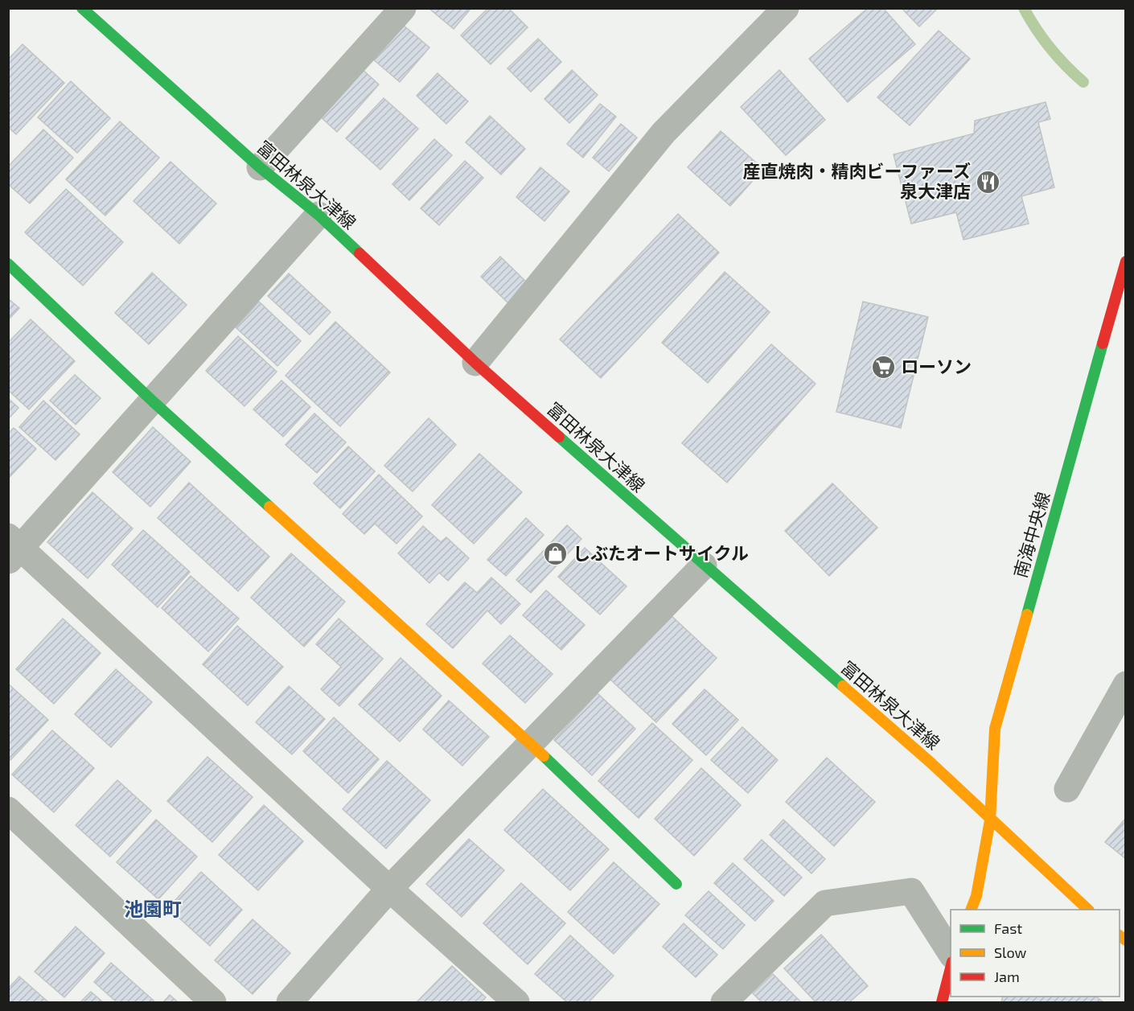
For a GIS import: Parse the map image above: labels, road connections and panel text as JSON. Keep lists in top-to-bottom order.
{
  "streets": {
    "street": ["富田林泉大津線", "南海中央線"]
  },
  "crossings": [
    ["富田林泉大津線", "南海中央線"]
  ],
  "districts": ["池園町"],
  "places": {
    "restaurant": ["産直焼肉・精肉ビーファーズ 泉大津店"],
    "supermarket": ["ローソン"],
    "shop": ["しぶたオートサイクル"]
  },
  "legend": ["Fast", "Slow", "Jam"]
}
